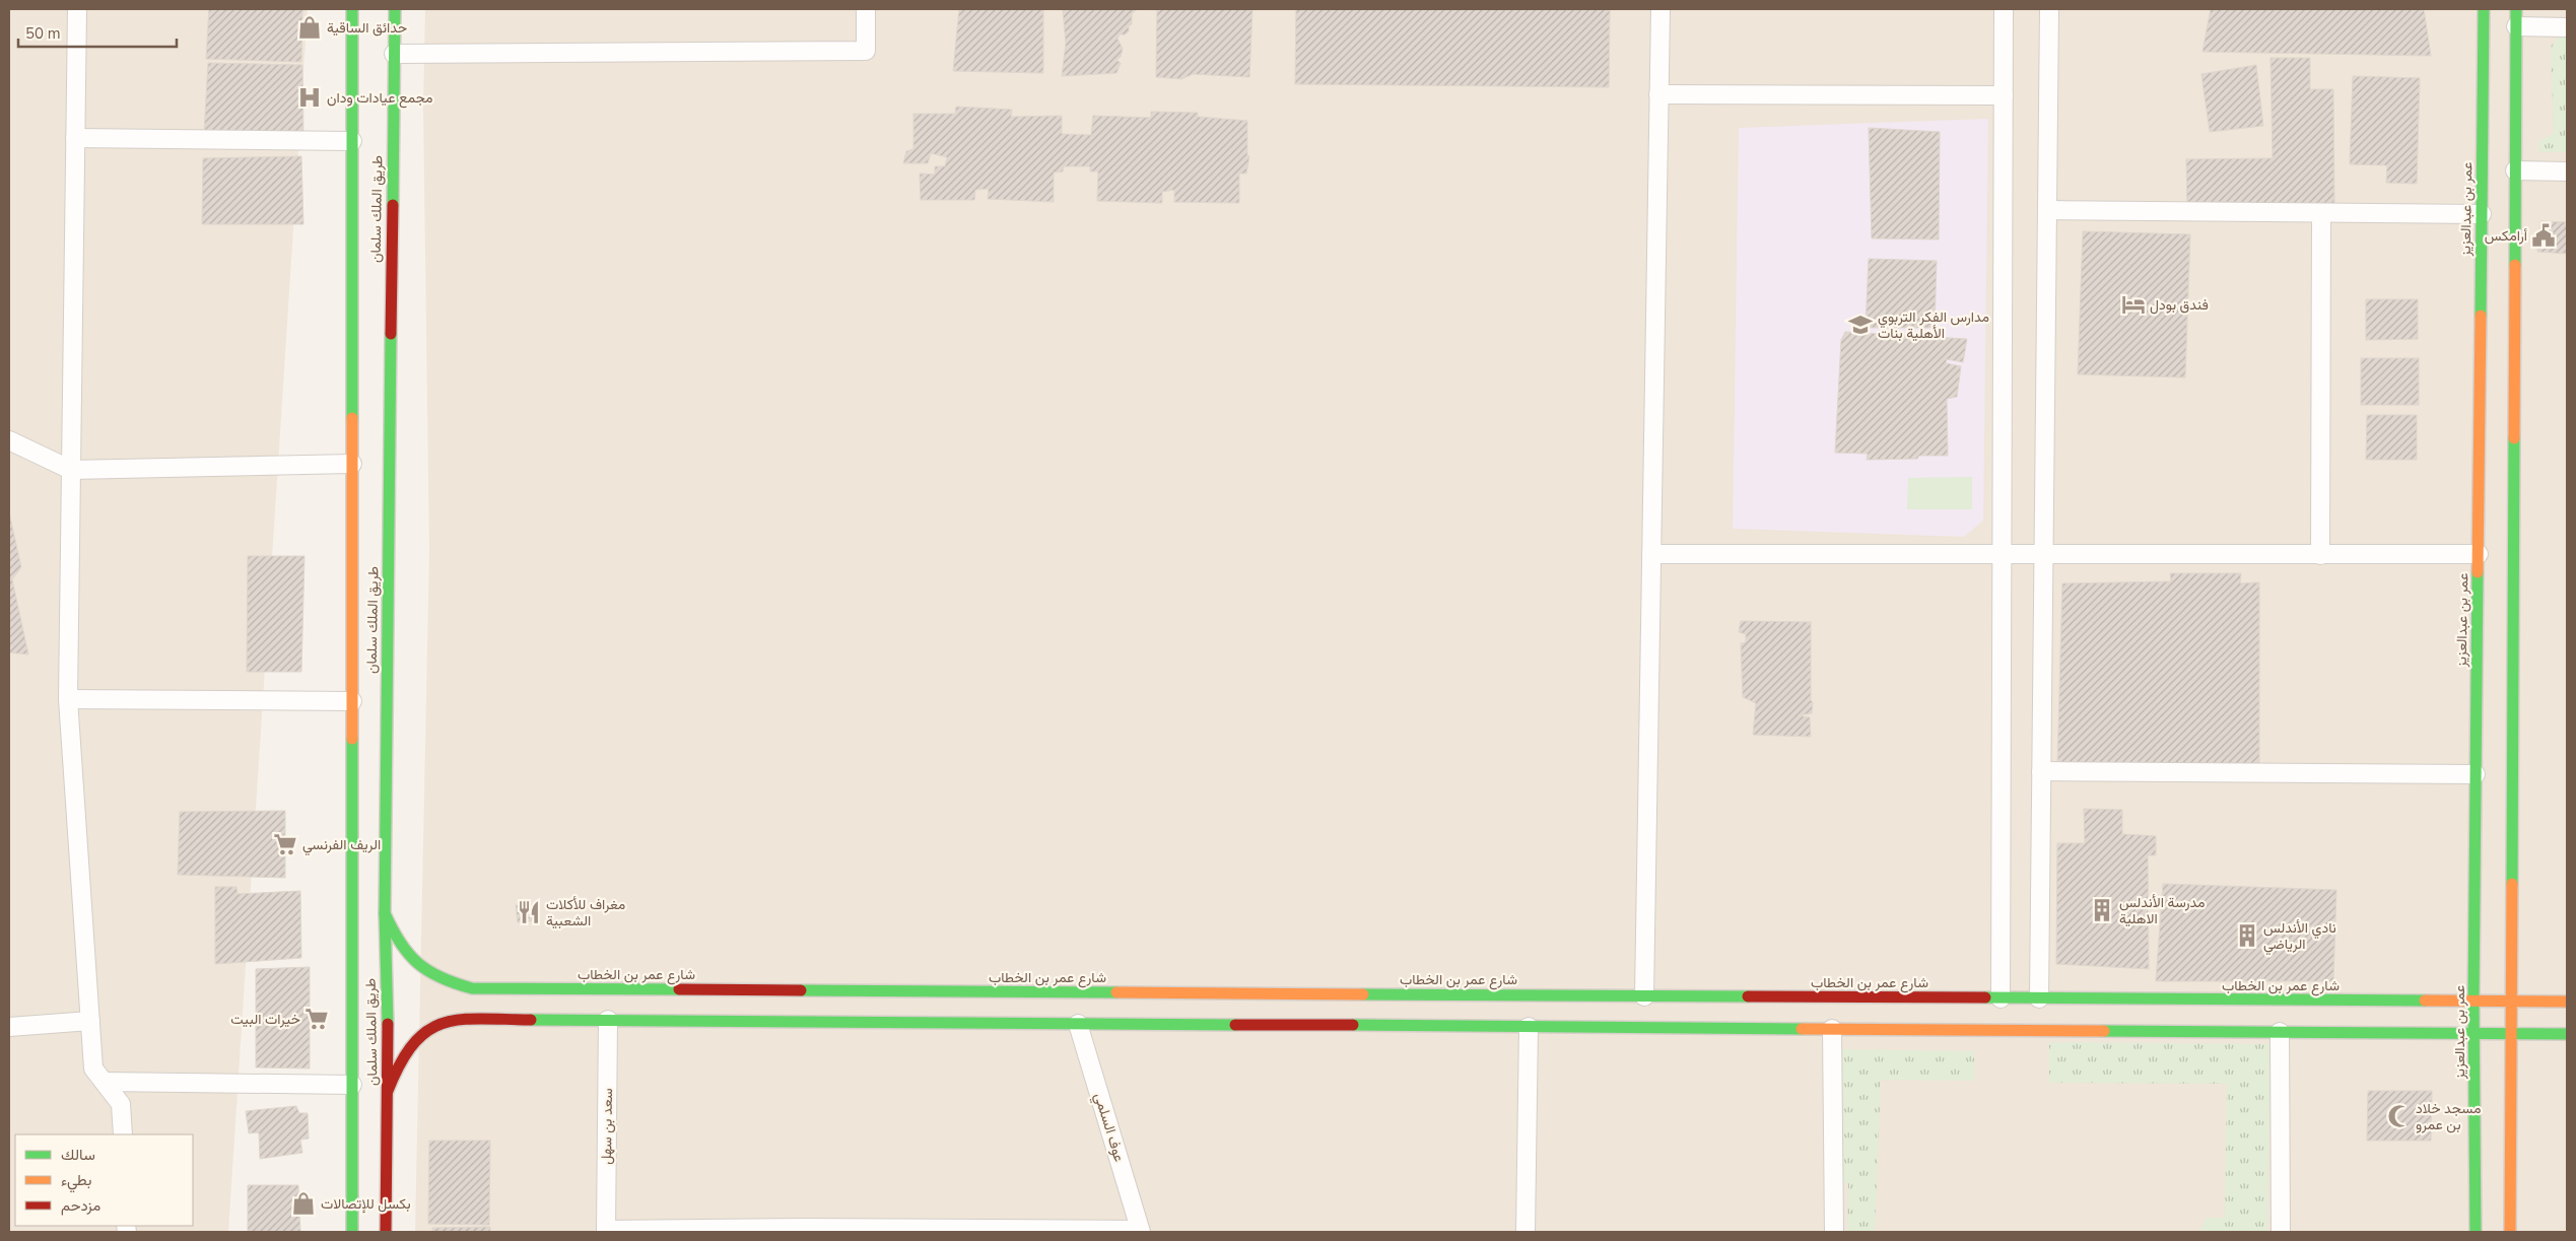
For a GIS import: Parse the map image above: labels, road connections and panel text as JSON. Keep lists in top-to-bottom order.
{
  "streets": {
    "street": [
      "طريق الملك سلمان",
      "عمر بن عبدالعزيز",
      "شارع عمر بن الخطاب",
      "سعد بن سهل",
      "عوف السلمي"
    ]
  },
  "crossings": [
    ["طريق الملك سلمان", "شارع عمر بن الخطاب"],
    ["عمر بن عبدالعزيز", "شارع عمر بن الخطاب"]
  ],
  "places": {
    "shop": ["حدائق الساقية", "بكسل للإتصالات"],
    "hospital": ["مجمع عيادات ودان"],
    "public building": ["أرامكس"],
    "hotel": ["فندق بودل"],
    "school or university": ["مدارس الفكر التربوي الأهلية بنات"],
    "supermarket": ["الريف الفرنسي", "خيرات البيت"],
    "building": ["مدرسة الأندلس الاهلية", "نادي الأندلس الرياضي"],
    "restaurant": ["مغراف للأكلات الشعبية"],
    "mosque": ["مسجد خلاد بن عمرو"]
  },
  "legend": ["سالك", "بطيء", "مزدحم"],
  "scale_bar": "50 m"
}
